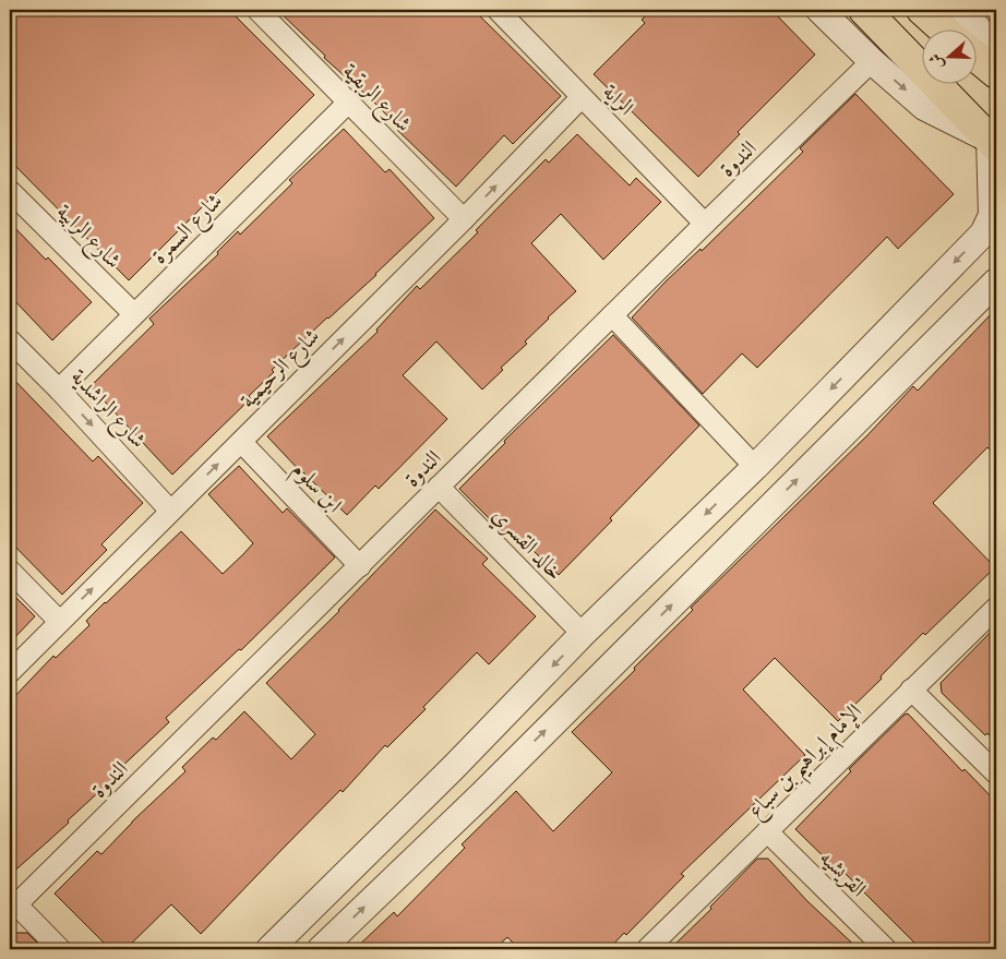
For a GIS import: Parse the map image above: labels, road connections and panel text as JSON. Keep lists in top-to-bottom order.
{
  "streets": {
    "street": [
      "شارع الربقية",
      "الراية",
      "الندوة",
      "شارع السمرة",
      "شارع الرابية",
      "شارع الرحيمية",
      "شارع الراشدية",
      "ابن سلوم",
      "خالد القسري",
      "الإمام إبراهيم بن سباع",
      "القريشيه"
    ]
  },
  "crossings": [
    ["شارع الربقية", "شارع السمرة"],
    ["شارع الربقية", "شارع الرحيمية"],
    ["الراية", "الندوة"],
    ["الراية", "شارع الرحيمية"],
    ["الندوة", "ابن سلوم"],
    ["الندوة", "خالد القسري"],
    ["شارع السمرة", "شارع الرابية"],
    ["شارع السمرة", "شارع الراشدية"],
    ["شارع الرحيمية", "شارع الراشدية"],
    ["شارع الرحيمية", "ابن سلوم"],
    ["الإمام إبراهيم بن سباع", "القريشيه"]
  ],
  "one_way": ["شارع الرحيمية"],
  "north": "left"
}
